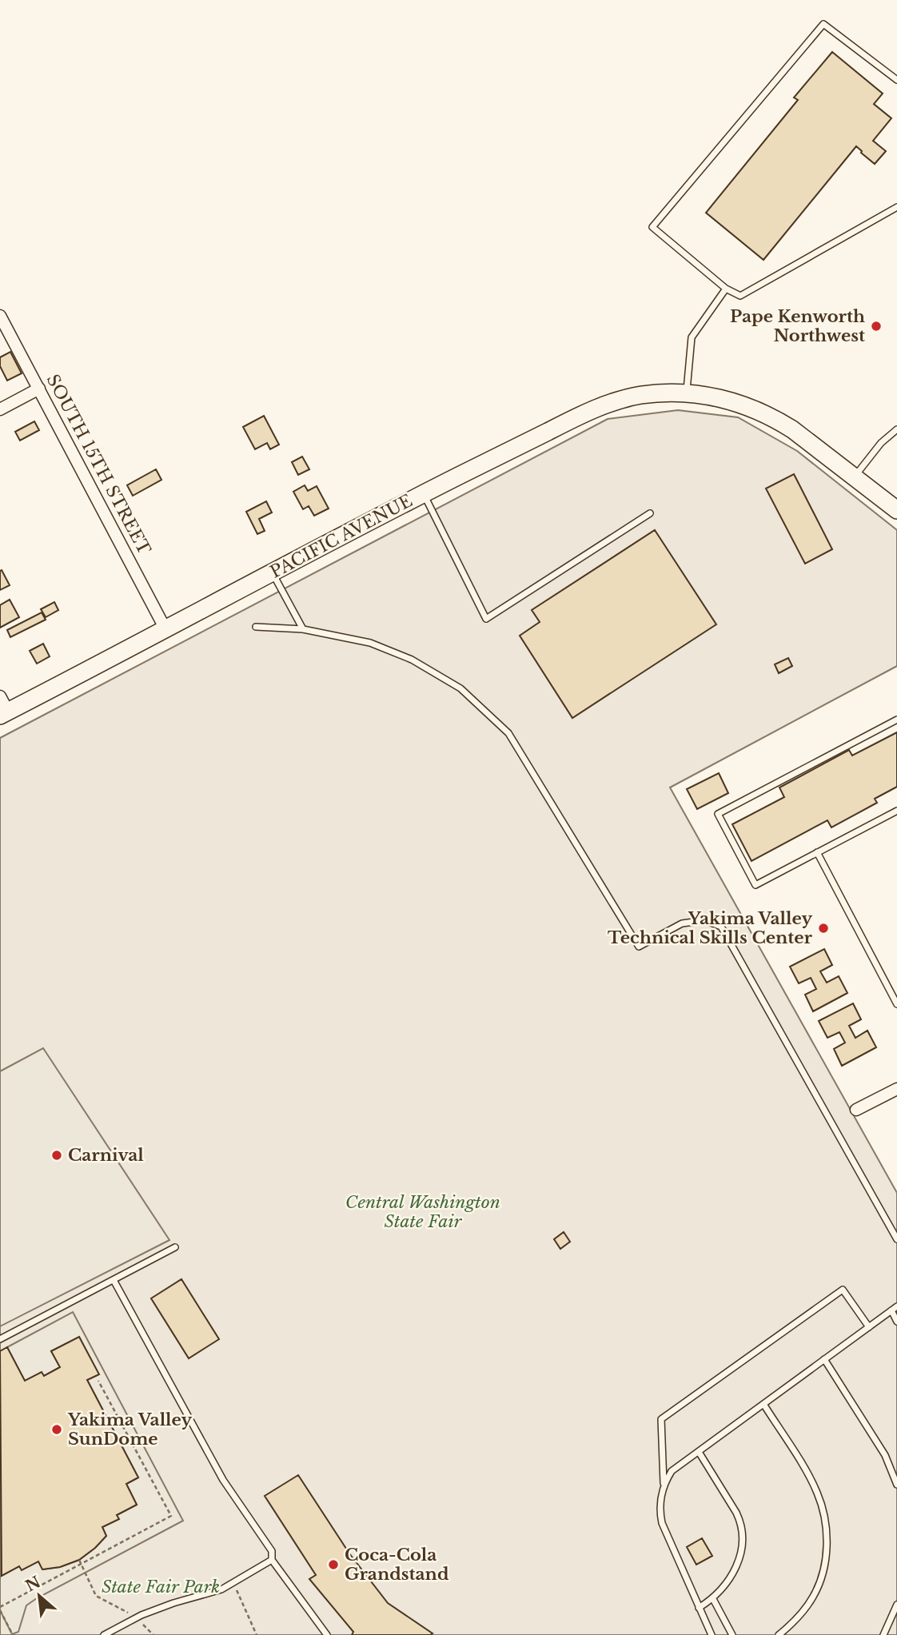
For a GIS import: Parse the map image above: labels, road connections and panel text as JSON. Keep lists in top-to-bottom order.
{
  "streets": {
    "street": ["SOUTH 15TH STREET", "PACIFIC AVENUE"]
  },
  "crossings": [
    ["SOUTH 15TH STREET", "PACIFIC AVENUE"]
  ],
  "parks": ["Central Washington State Fair", "State Fair Park"],
  "places": [
    "Pape Kenworth Northwest",
    "Yakima Valley Technical Skills Center",
    "Carnival",
    "Yakima Valley SunDome",
    "Coca-Cola Grandstand"
  ],
  "north": "top left"
}
